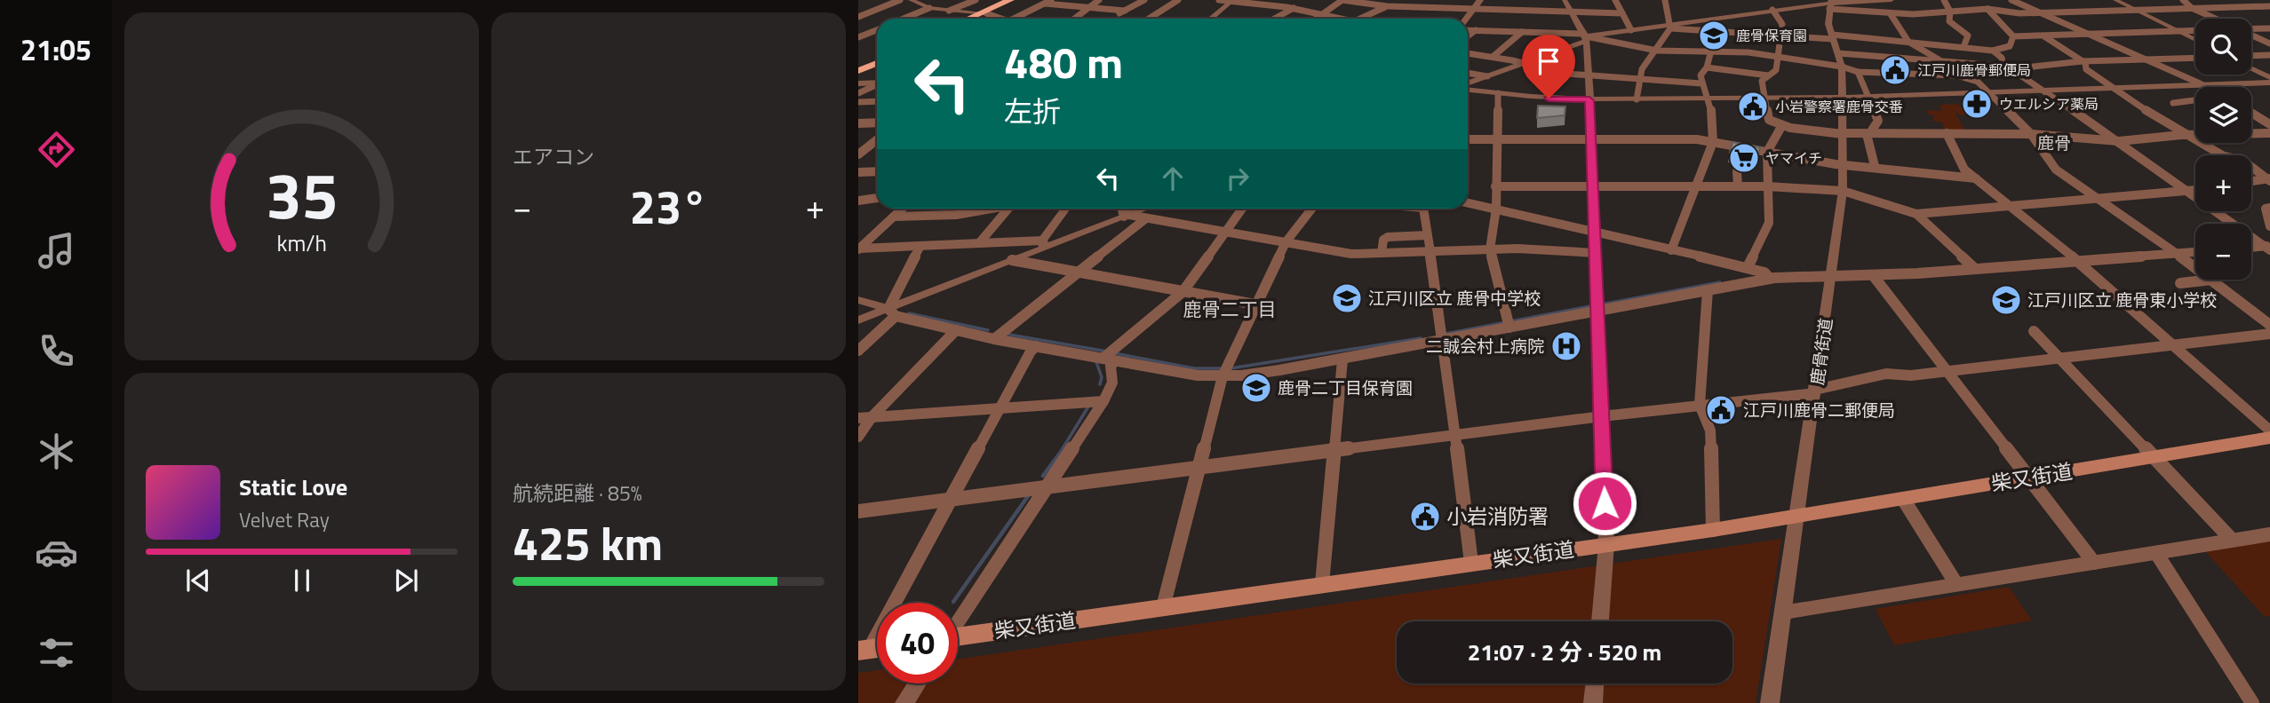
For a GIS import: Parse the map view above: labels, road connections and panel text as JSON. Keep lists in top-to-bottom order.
{
  "streets": {
    "main road": ["柴又街道"],
    "street": ["鹿骨街道"]
  },
  "crossings": [
    ["鹿骨街道", "柴又街道"]
  ],
  "districts": ["鹿骨", "鹿骨二丁目"],
  "places": {
    "school or university": [
      "鹿骨保育園",
      "江戸川区立 鹿骨中学校",
      "江戸川区立 鹿骨東小学校",
      "鹿骨二丁目保育園"
    ],
    "public building": [
      "江戸川鹿骨郵便局",
      "小岩警察署鹿骨交番",
      "江戸川鹿骨二郵便局",
      "小岩消防署"
    ],
    "pharmacy": ["ウエルシア薬局"],
    "supermarket": ["ヤマイチ"],
    "hospital": ["二誠会村上病院"]
  },
  "page": {
    "tabs": "21:05",
    "tile": [
      "エアコン",
      ["航続距離 · 85%", "425 km"]
    ],
    "map_buttons": ["+", "−"],
    "turn": ["480 m", "左折"],
    "heat": ["−", "23°", "+"],
    "song": ["Static Love", "Velvet Ray"],
    "limit": "40",
    "trip": "21:07 · 2 分 · 520 m",
    "gauge": ["35", "km/h"]
  }
}
